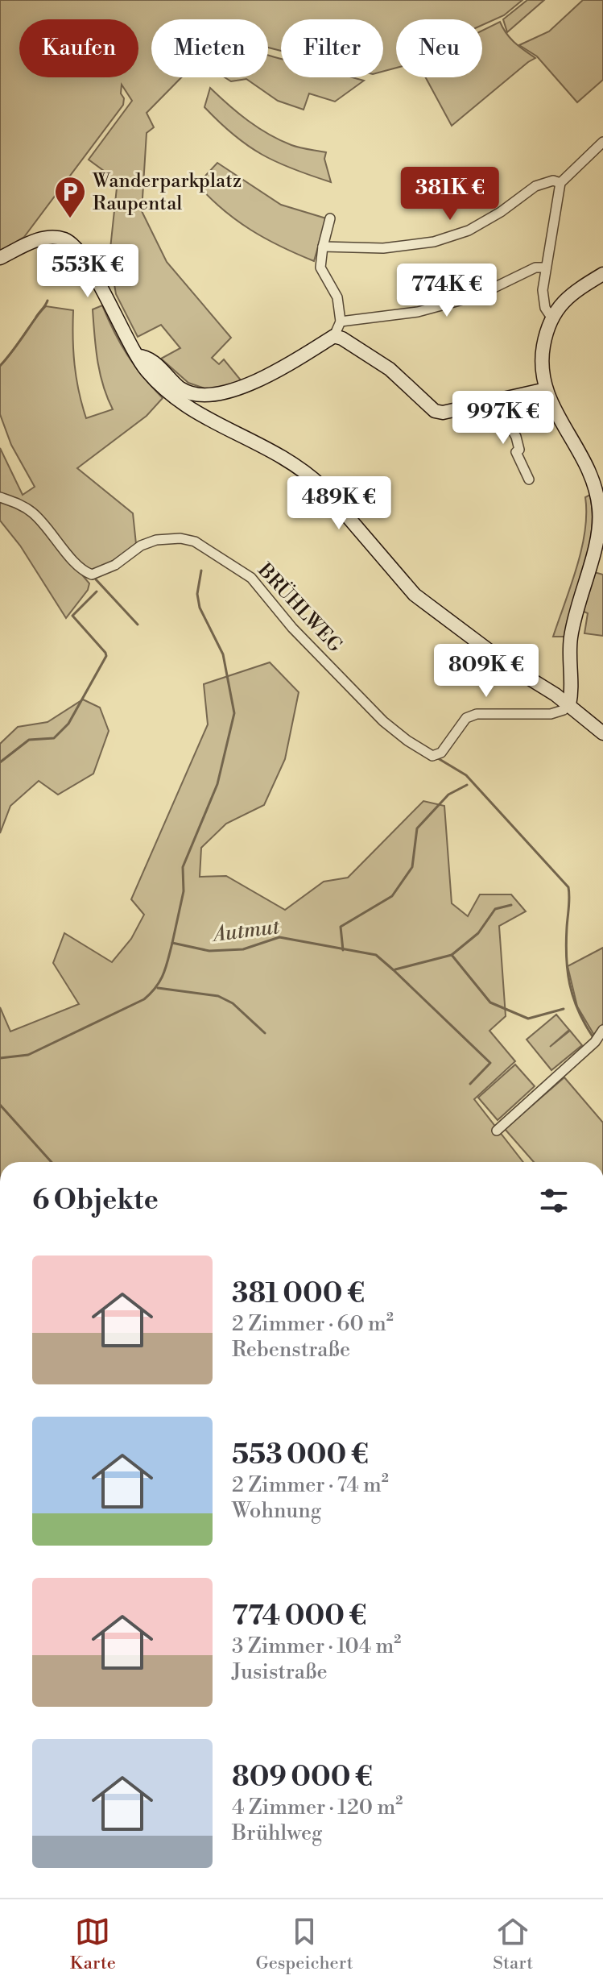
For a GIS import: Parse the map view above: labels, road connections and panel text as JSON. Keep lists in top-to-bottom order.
{
  "streets": {
    "street": ["BRÜHLWEG"]
  },
  "water": ["Autmut"],
  "places": {
    "parking": ["Wanderparkplatz Raupental"]
  },
  "page": {
    "chip": [
      "Kaufen",
      "Mieten",
      "Filter",
      "Neu"
    ],
    "price": [
      "381K €",
      "553K €",
      "774K €",
      "997K €",
      "489K €",
      "809K €"
    ],
    "heading": "6 Objekte",
    "list": [
      {
        "name": "381 000 €",
        "note": "2 Zimmer · 60 m² · Rebenstraße"
      },
      {
        "name": "553 000 €",
        "note": "2 Zimmer · 74 m² · Wohnung"
      },
      {
        "name": "774 000 €",
        "note": "3 Zimmer · 104 m² · Jusistraße"
      },
      {
        "name": "809 000 €",
        "note": "4 Zimmer · 120 m² · Brühlweg"
      }
    ],
    "tabs": ["Karte", "Gespeichert", "Start"]
  }
}
